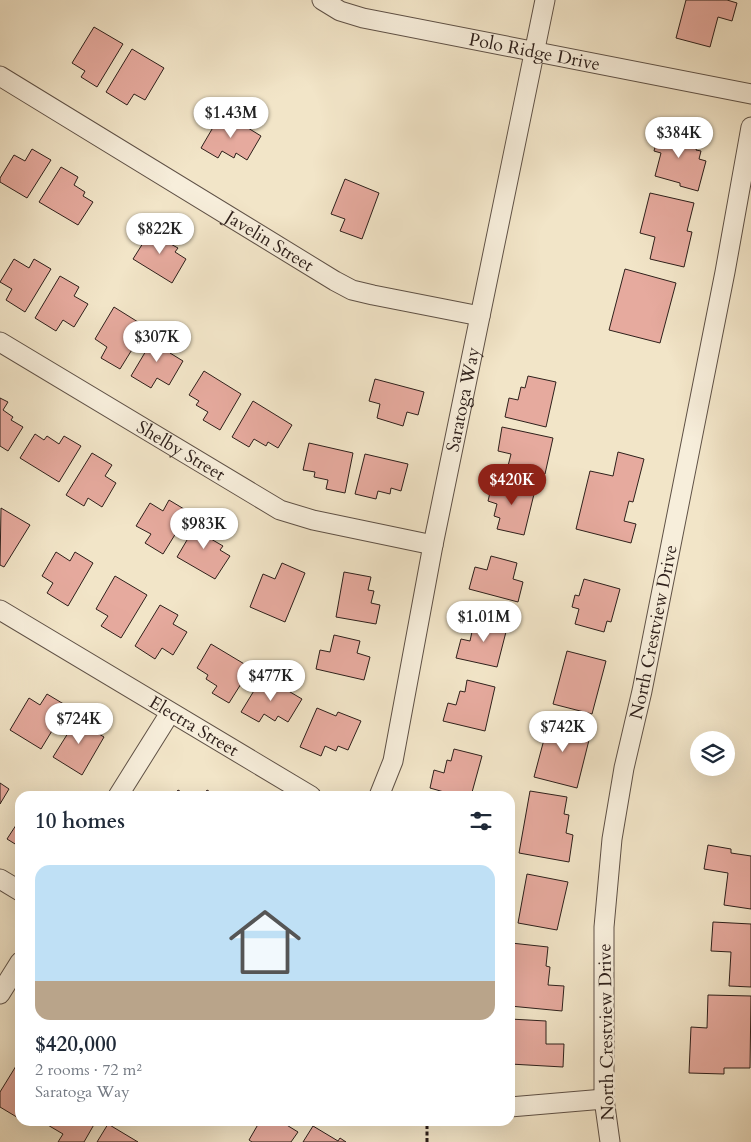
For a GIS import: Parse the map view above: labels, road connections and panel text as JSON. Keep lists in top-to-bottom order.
{
  "streets": {
    "street": [
      "Polo Ridge Drive",
      "Javelin Street",
      "Saratoga Way",
      "Shelby Street",
      "North Crestview Drive",
      "Electra Street"
    ]
  },
  "crossings": [
    ["Polo Ridge Drive", "Saratoga Way"],
    ["Javelin Street", "Saratoga Way"],
    ["Saratoga Way", "Shelby Street"]
  ],
  "page": {
    "price": [
      "$1.43M",
      "$384K",
      "$822K",
      "$307K",
      "$420K",
      "$983K",
      "$1.01M",
      "$477K",
      "$724K",
      "$742K"
    ],
    "heading": "10 homes",
    "list": [
      {
        "name": "$420,000",
        "note": "2 rooms · 72 m² · Saratoga Way"
      }
    ]
  }
}
